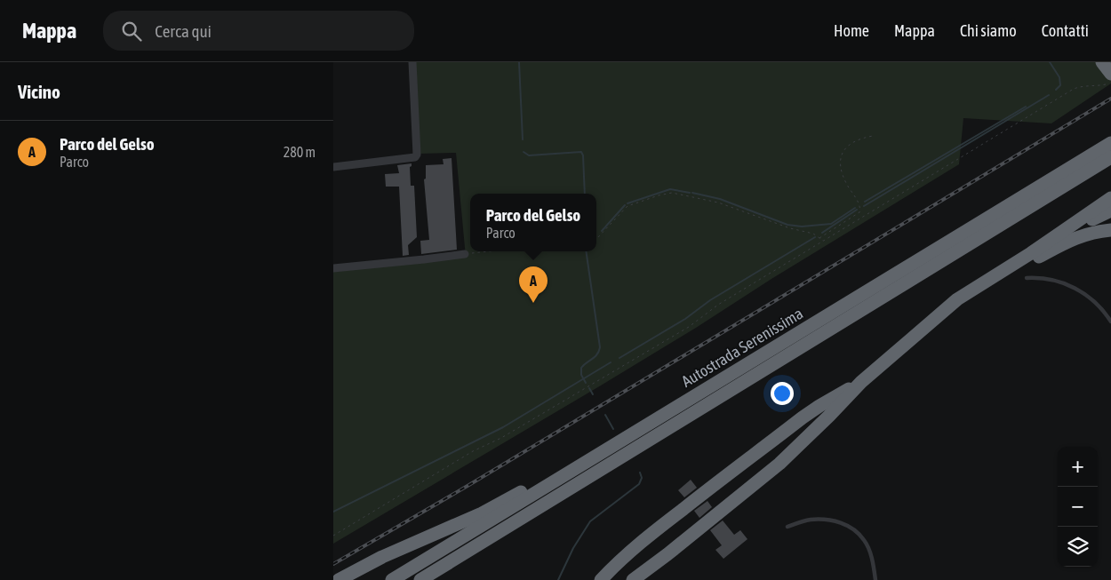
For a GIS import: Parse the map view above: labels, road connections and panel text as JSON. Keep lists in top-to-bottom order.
{
  "streets": {
    "highway": ["Autostrada Serenissima"]
  },
  "page": {
    "header": "Mappa",
    "search": "Cerca qui",
    "nav": [
      "Home",
      "Mappa",
      "Chi siamo",
      "Contatti"
    ],
    "heading": "Vicino",
    "list": [
      {
        "mark": "A",
        "name": "Parco del Gelso",
        "note": "Parco",
        "value": "280 m"
      }
    ],
    "popup": ["Parco del Gelso", "Parco"],
    "pins": "A",
    "map_buttons": ["+", "−"]
  }
}
